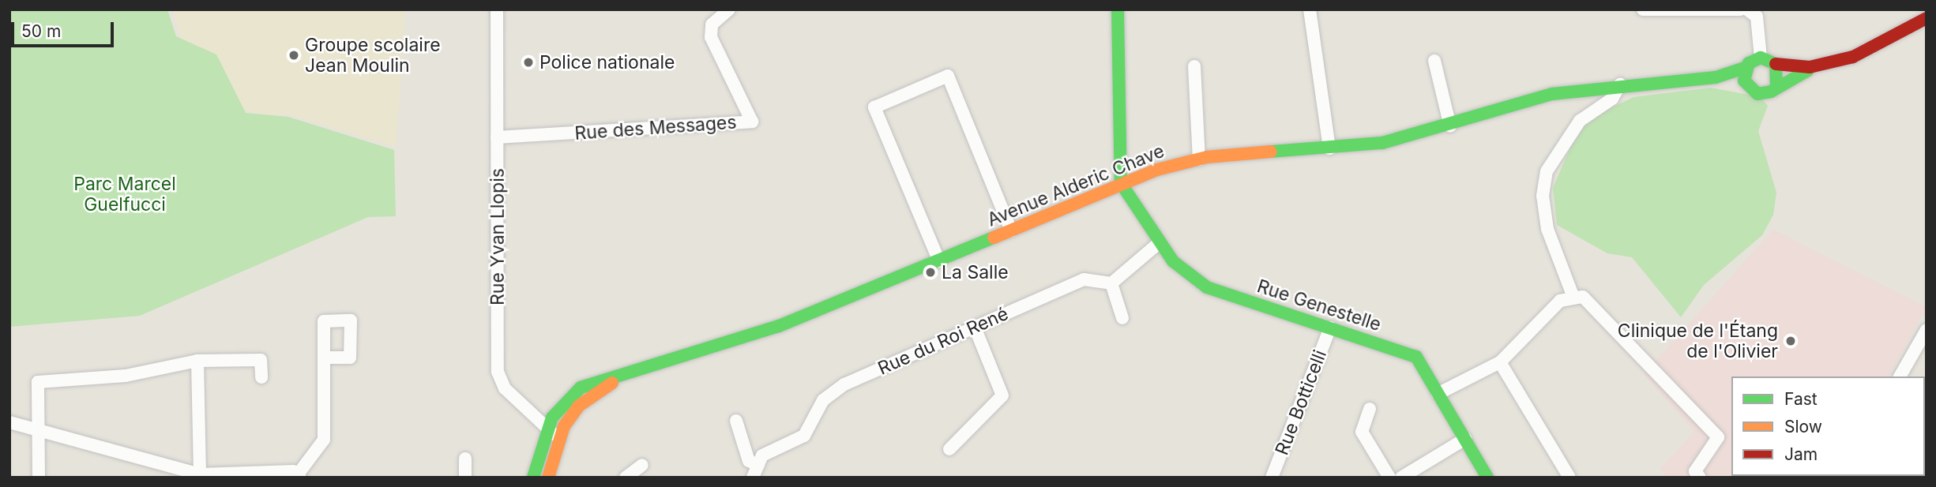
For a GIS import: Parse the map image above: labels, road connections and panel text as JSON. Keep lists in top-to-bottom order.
{
  "streets": {
    "street": [
      "Rue des Messages",
      "Avenue Alderic Chave",
      "Rue Yvan Llopis",
      "Rue Genestelle",
      "Rue du Roi René",
      "Rue Botticelli"
    ]
  },
  "crossings": [
    ["Rue des Messages", "Rue Yvan Llopis"],
    ["Avenue Alderic Chave", "Rue Yvan Llopis"],
    ["Avenue Alderic Chave", "Rue Genestelle"],
    ["Rue Genestelle", "Rue Botticelli"]
  ],
  "parks": ["Parc Marcel Guelfucci"],
  "places": [
    "Groupe scolaire Jean Moulin",
    "Police nationale",
    "La Salle",
    "Clinique de l'Étang de l'Olivier"
  ],
  "legend": ["Fast", "Slow", "Jam"],
  "scale_bar": "50 m"
}
